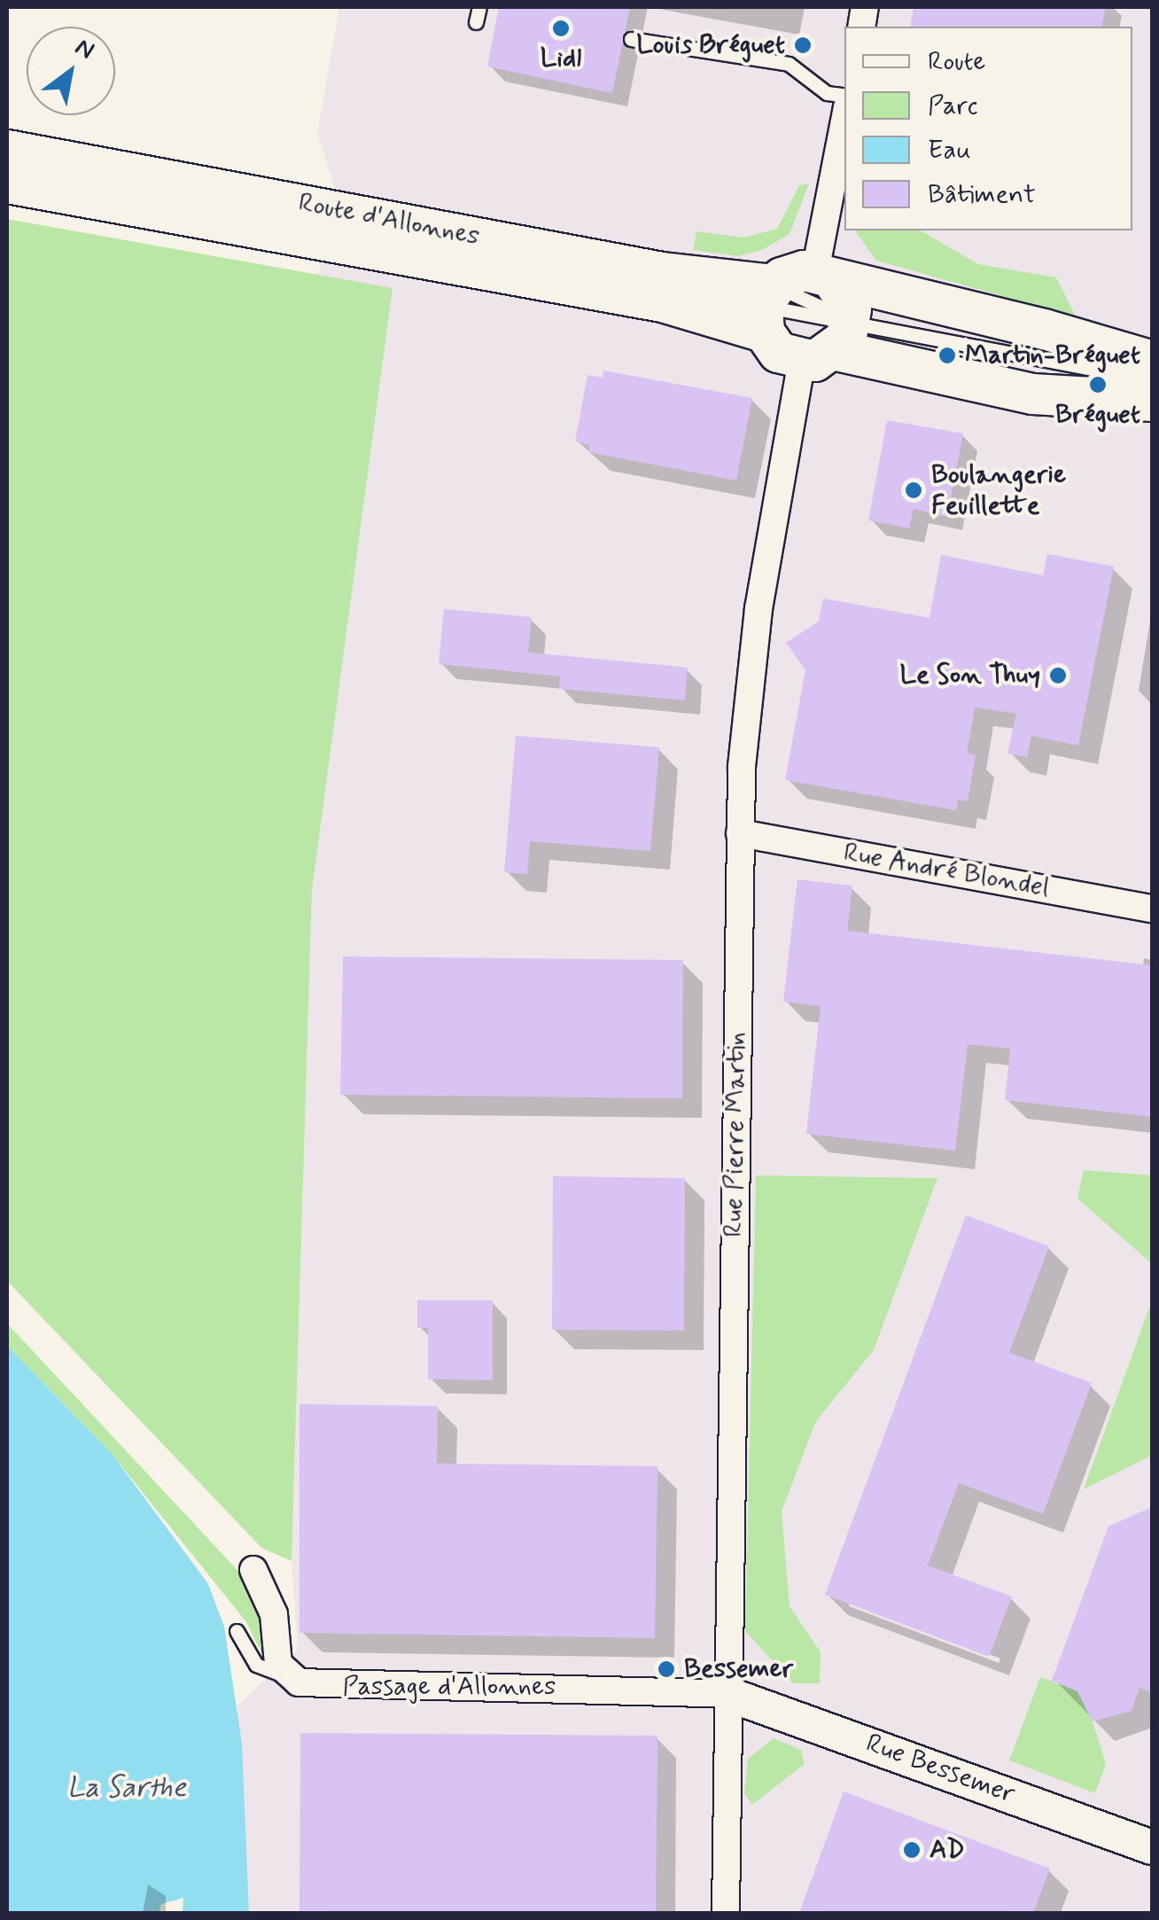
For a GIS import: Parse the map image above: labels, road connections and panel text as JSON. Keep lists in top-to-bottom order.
{
  "streets": {
    "main road": ["Route d'Allonnes"],
    "street": [
      "Rue André Blondel",
      "Rue Pierre Martin",
      "Passage d'Allonnes",
      "Rue Bessemer"
    ]
  },
  "crossings": [
    ["Route d'Allonnes", "Rue Pierre Martin"],
    ["Rue André Blondel", "Rue Pierre Martin"],
    ["Rue Pierre Martin", "Passage d'Allonnes"],
    ["Rue Pierre Martin", "Rue Bessemer"],
    ["Passage d'Allonnes", "Rue Bessemer"]
  ],
  "water": ["La Sarthe"],
  "places": [
    "Lidl",
    "Louis Bréguet",
    "Martin-Bréguet",
    "Bréguet",
    "Boulangerie Feuillette",
    "Le Son Thuy",
    "Bessemer",
    "AD"
  ],
  "legend": [
    "Route",
    "Parc",
    "Eau",
    "Bâtiment"
  ],
  "north": "top right"
}
